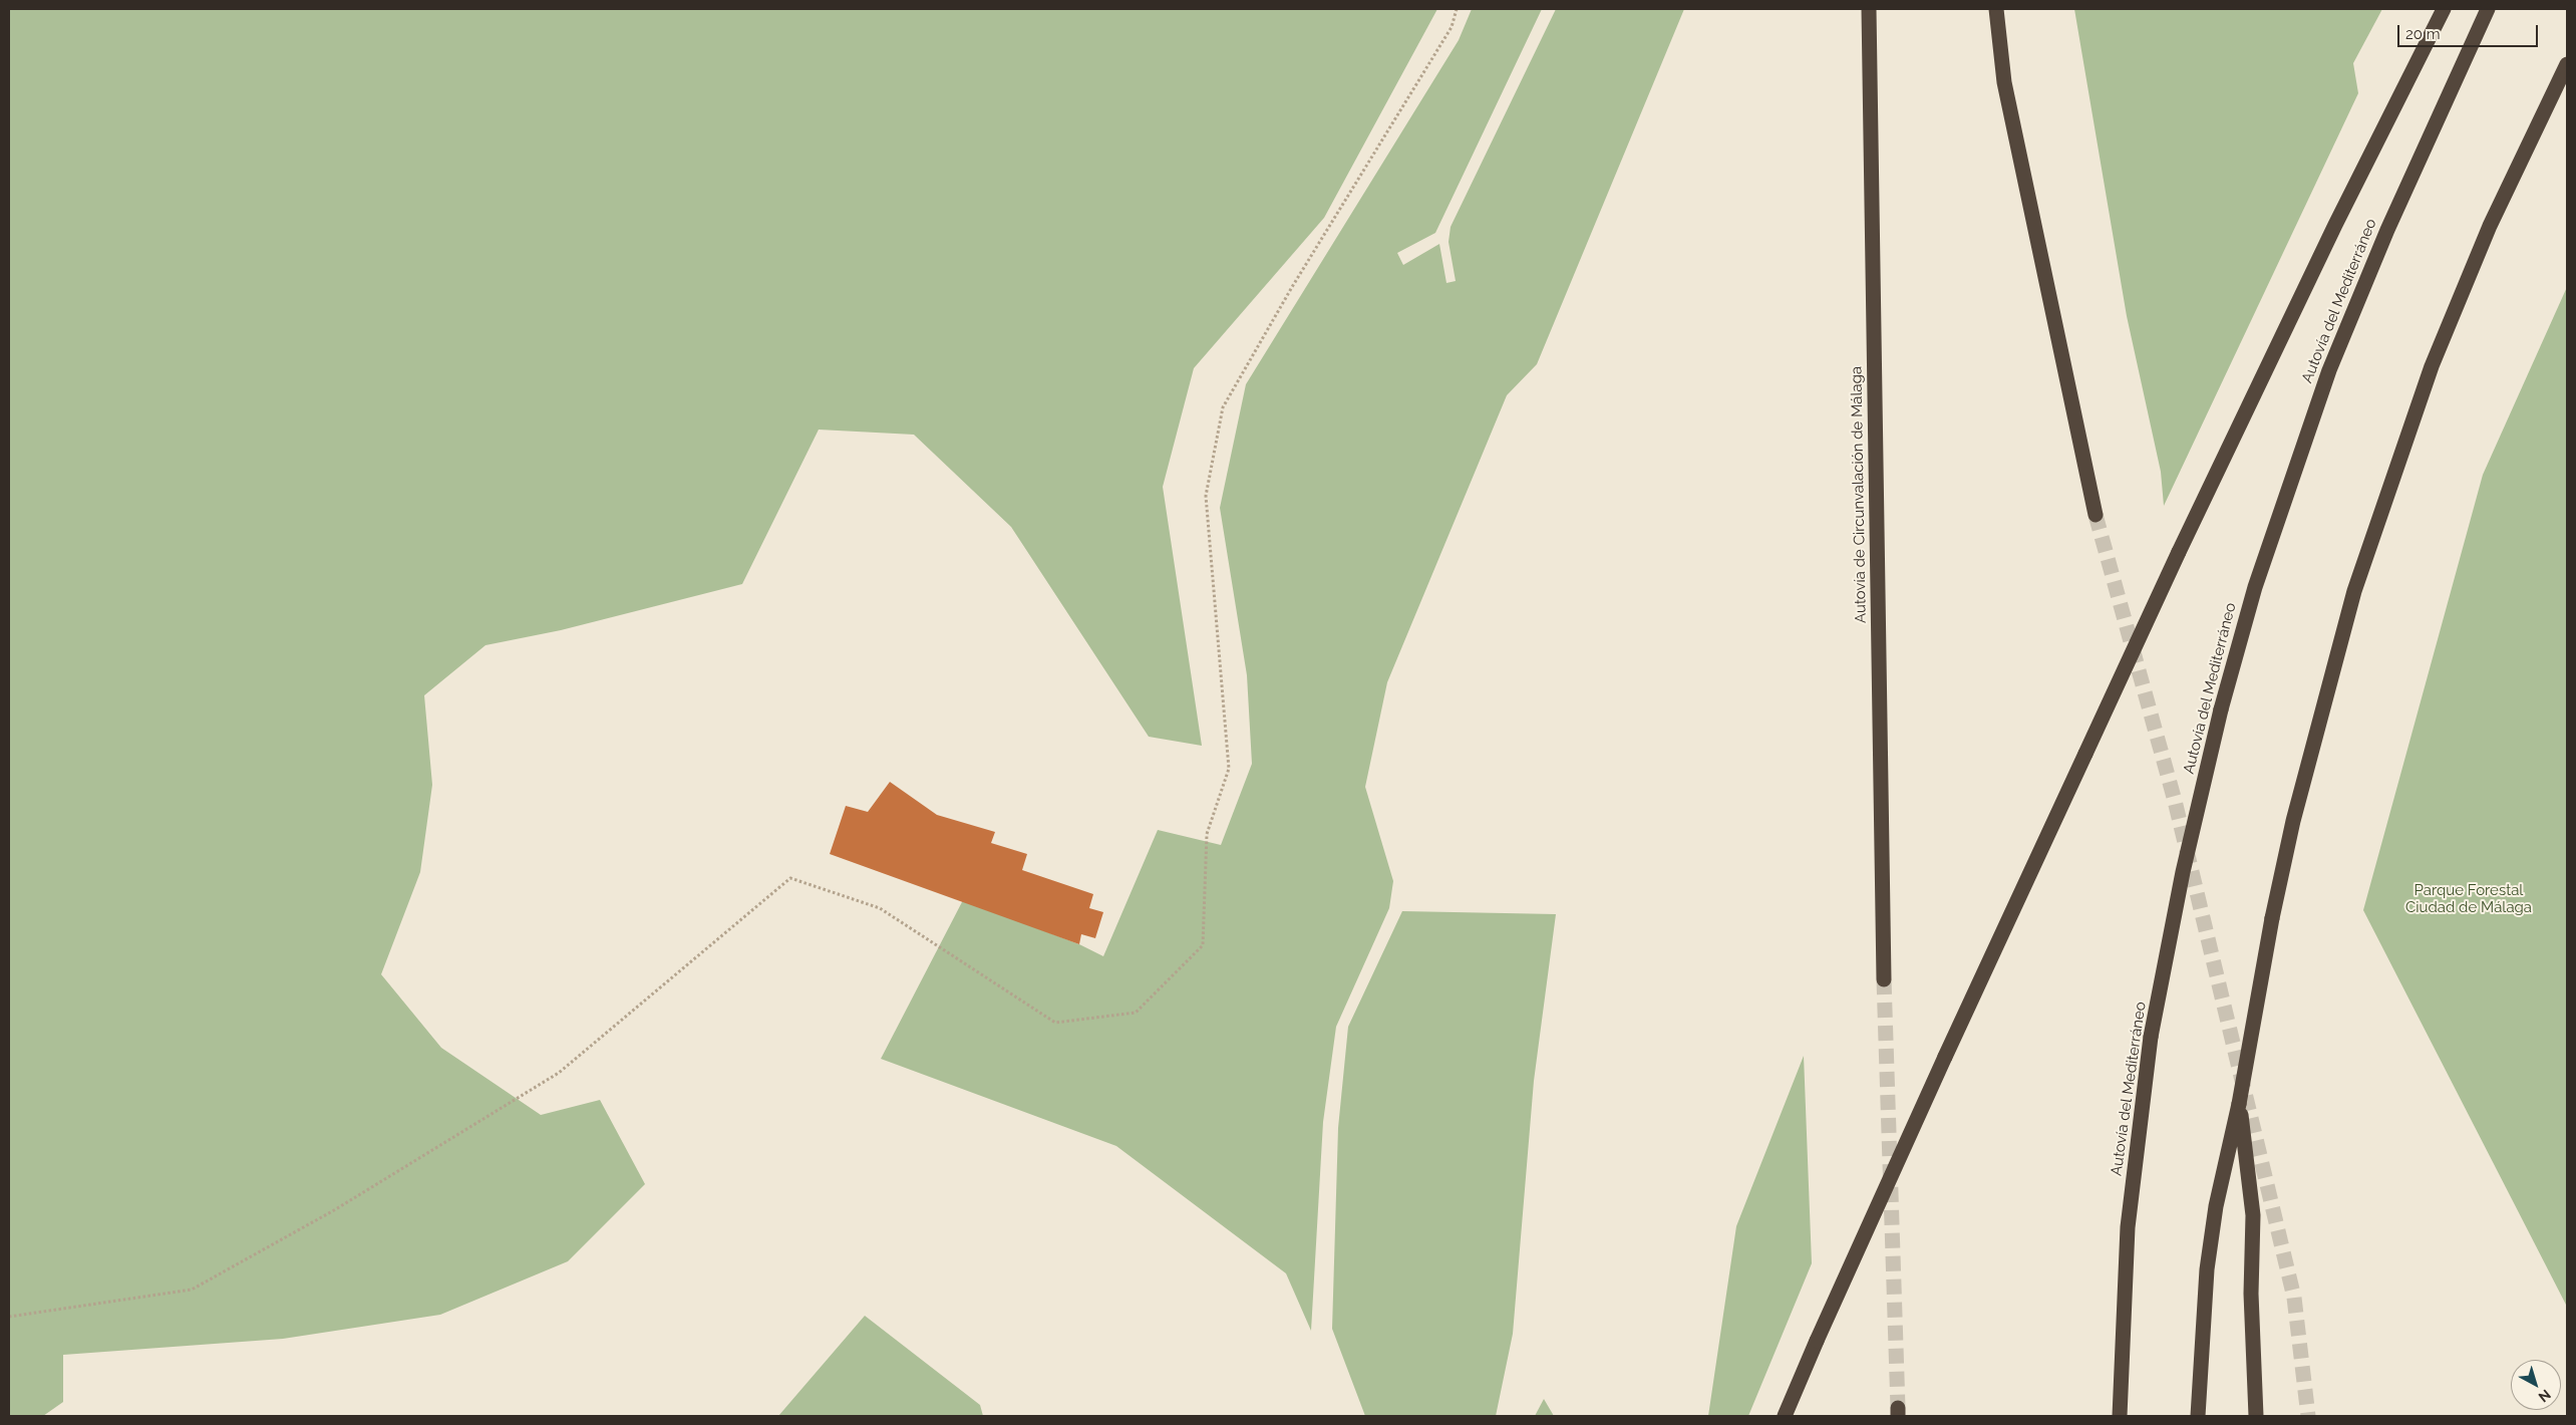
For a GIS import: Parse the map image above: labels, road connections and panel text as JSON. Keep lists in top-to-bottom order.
{
  "streets": {
    "highway": ["Autovía del Mediterráneo", "Autovía de Circunvalación de Málaga"]
  },
  "parks": ["Parque Forestal Ciudad de Málaga"],
  "scale_bar": "20 m",
  "north": "bottom right"
}
